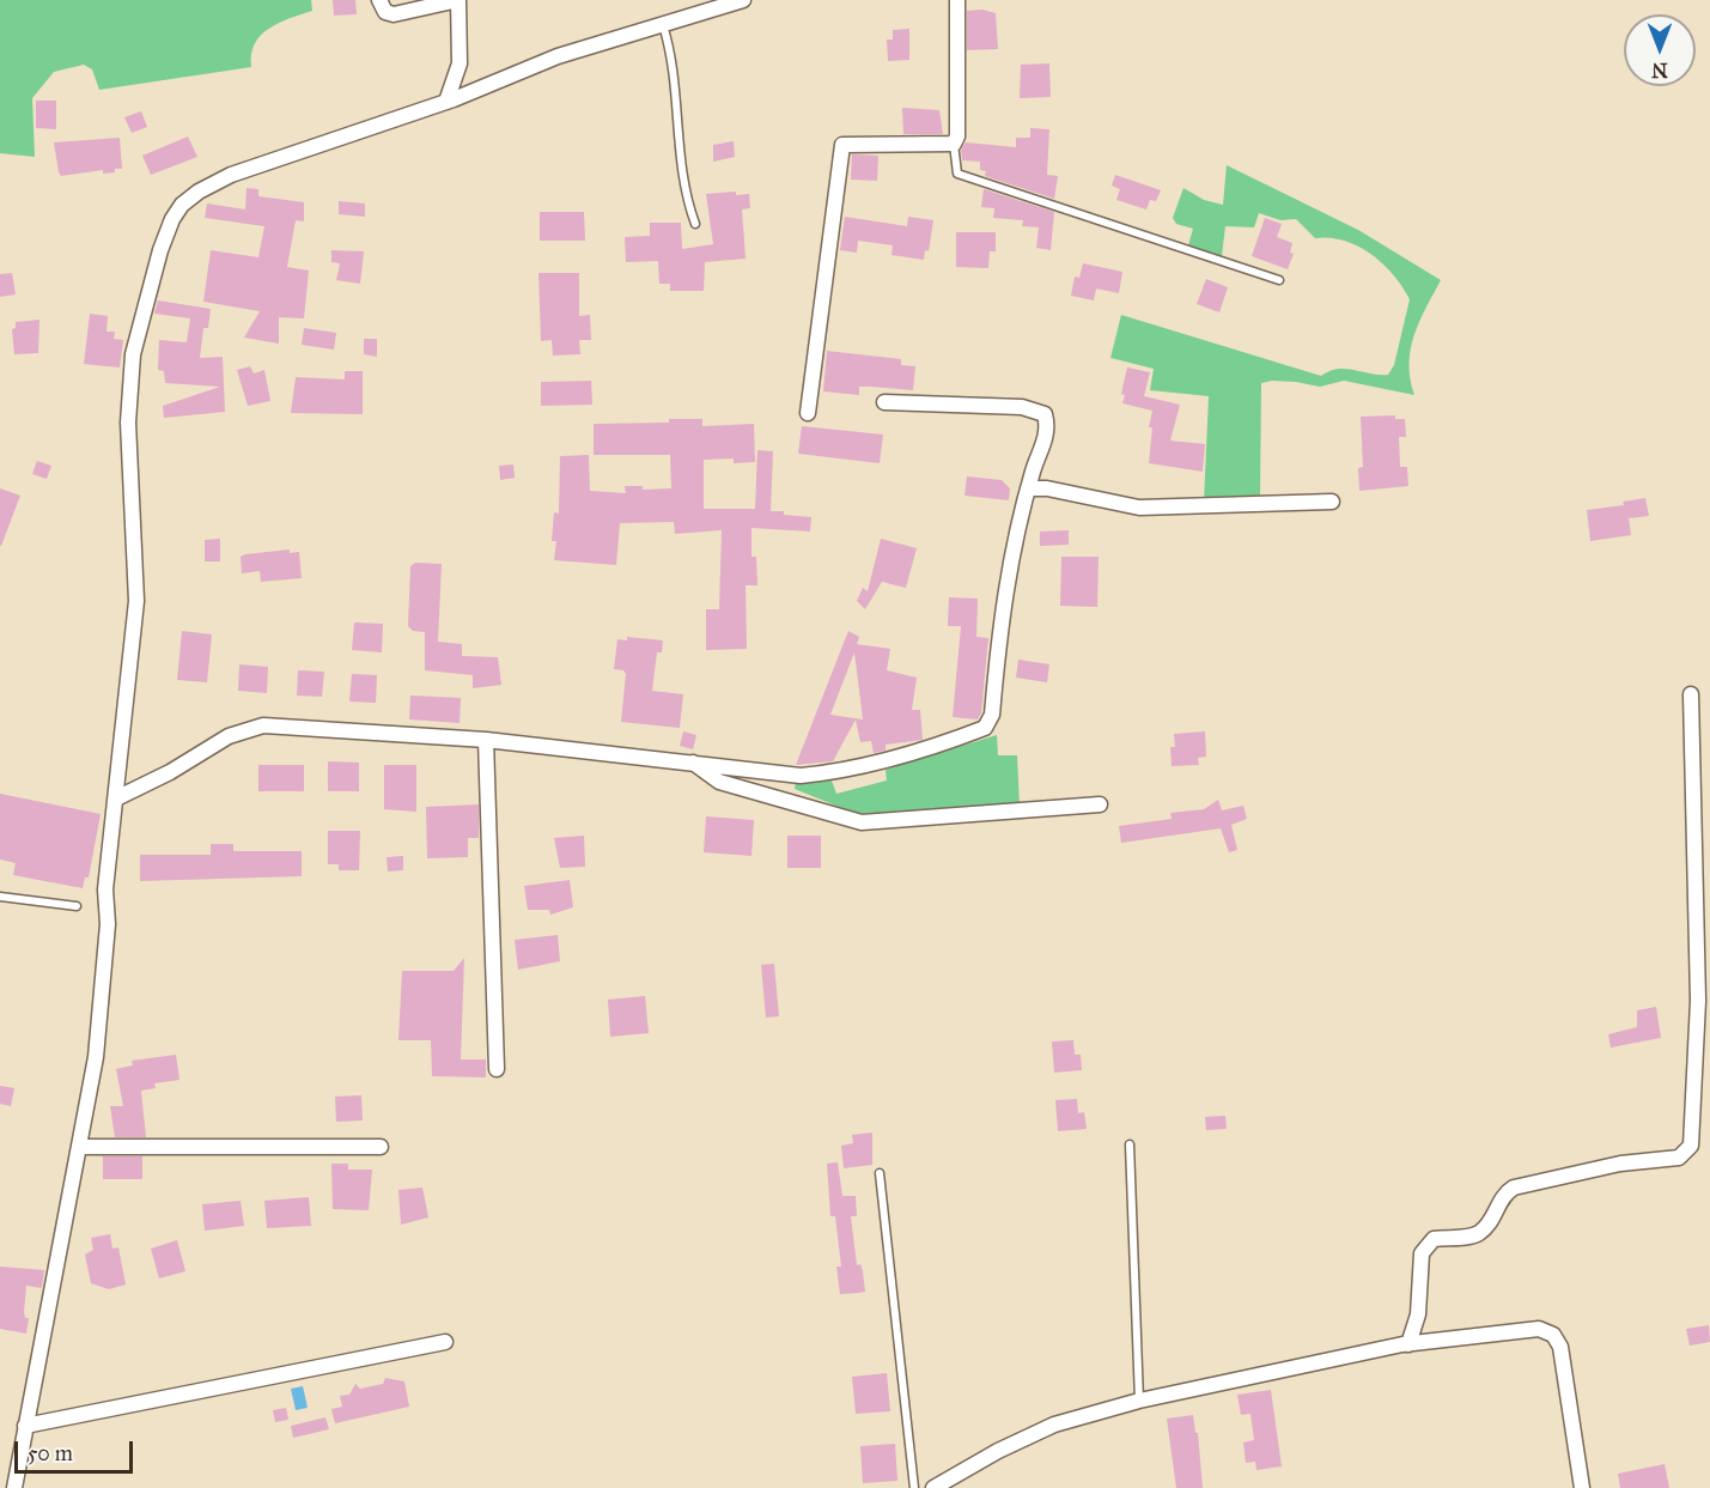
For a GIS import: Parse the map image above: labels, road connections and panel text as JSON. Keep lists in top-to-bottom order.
{
  "scale_bar": "50 m",
  "north": "bottom"
}
